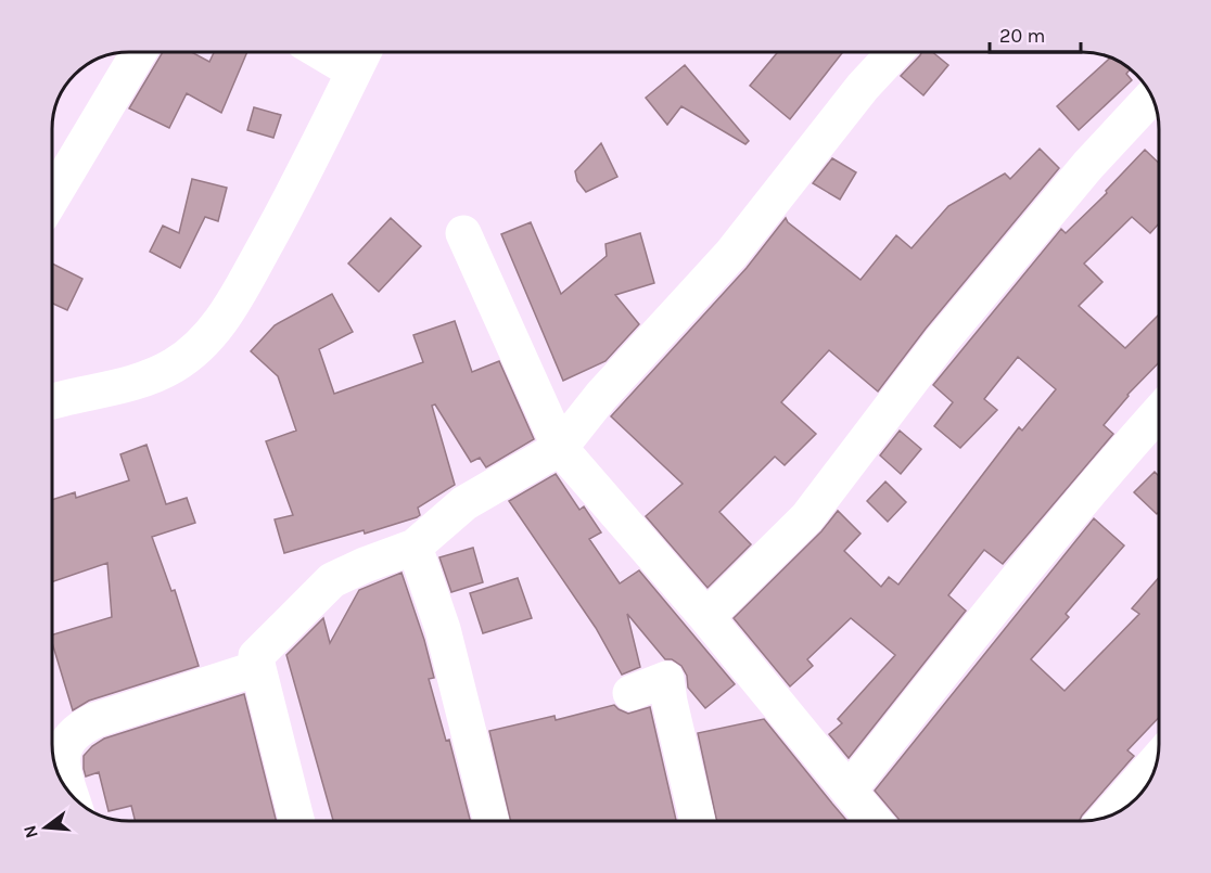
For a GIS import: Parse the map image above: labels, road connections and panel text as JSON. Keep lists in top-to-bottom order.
{
  "scale_bar": "20 m",
  "north": "left"
}
